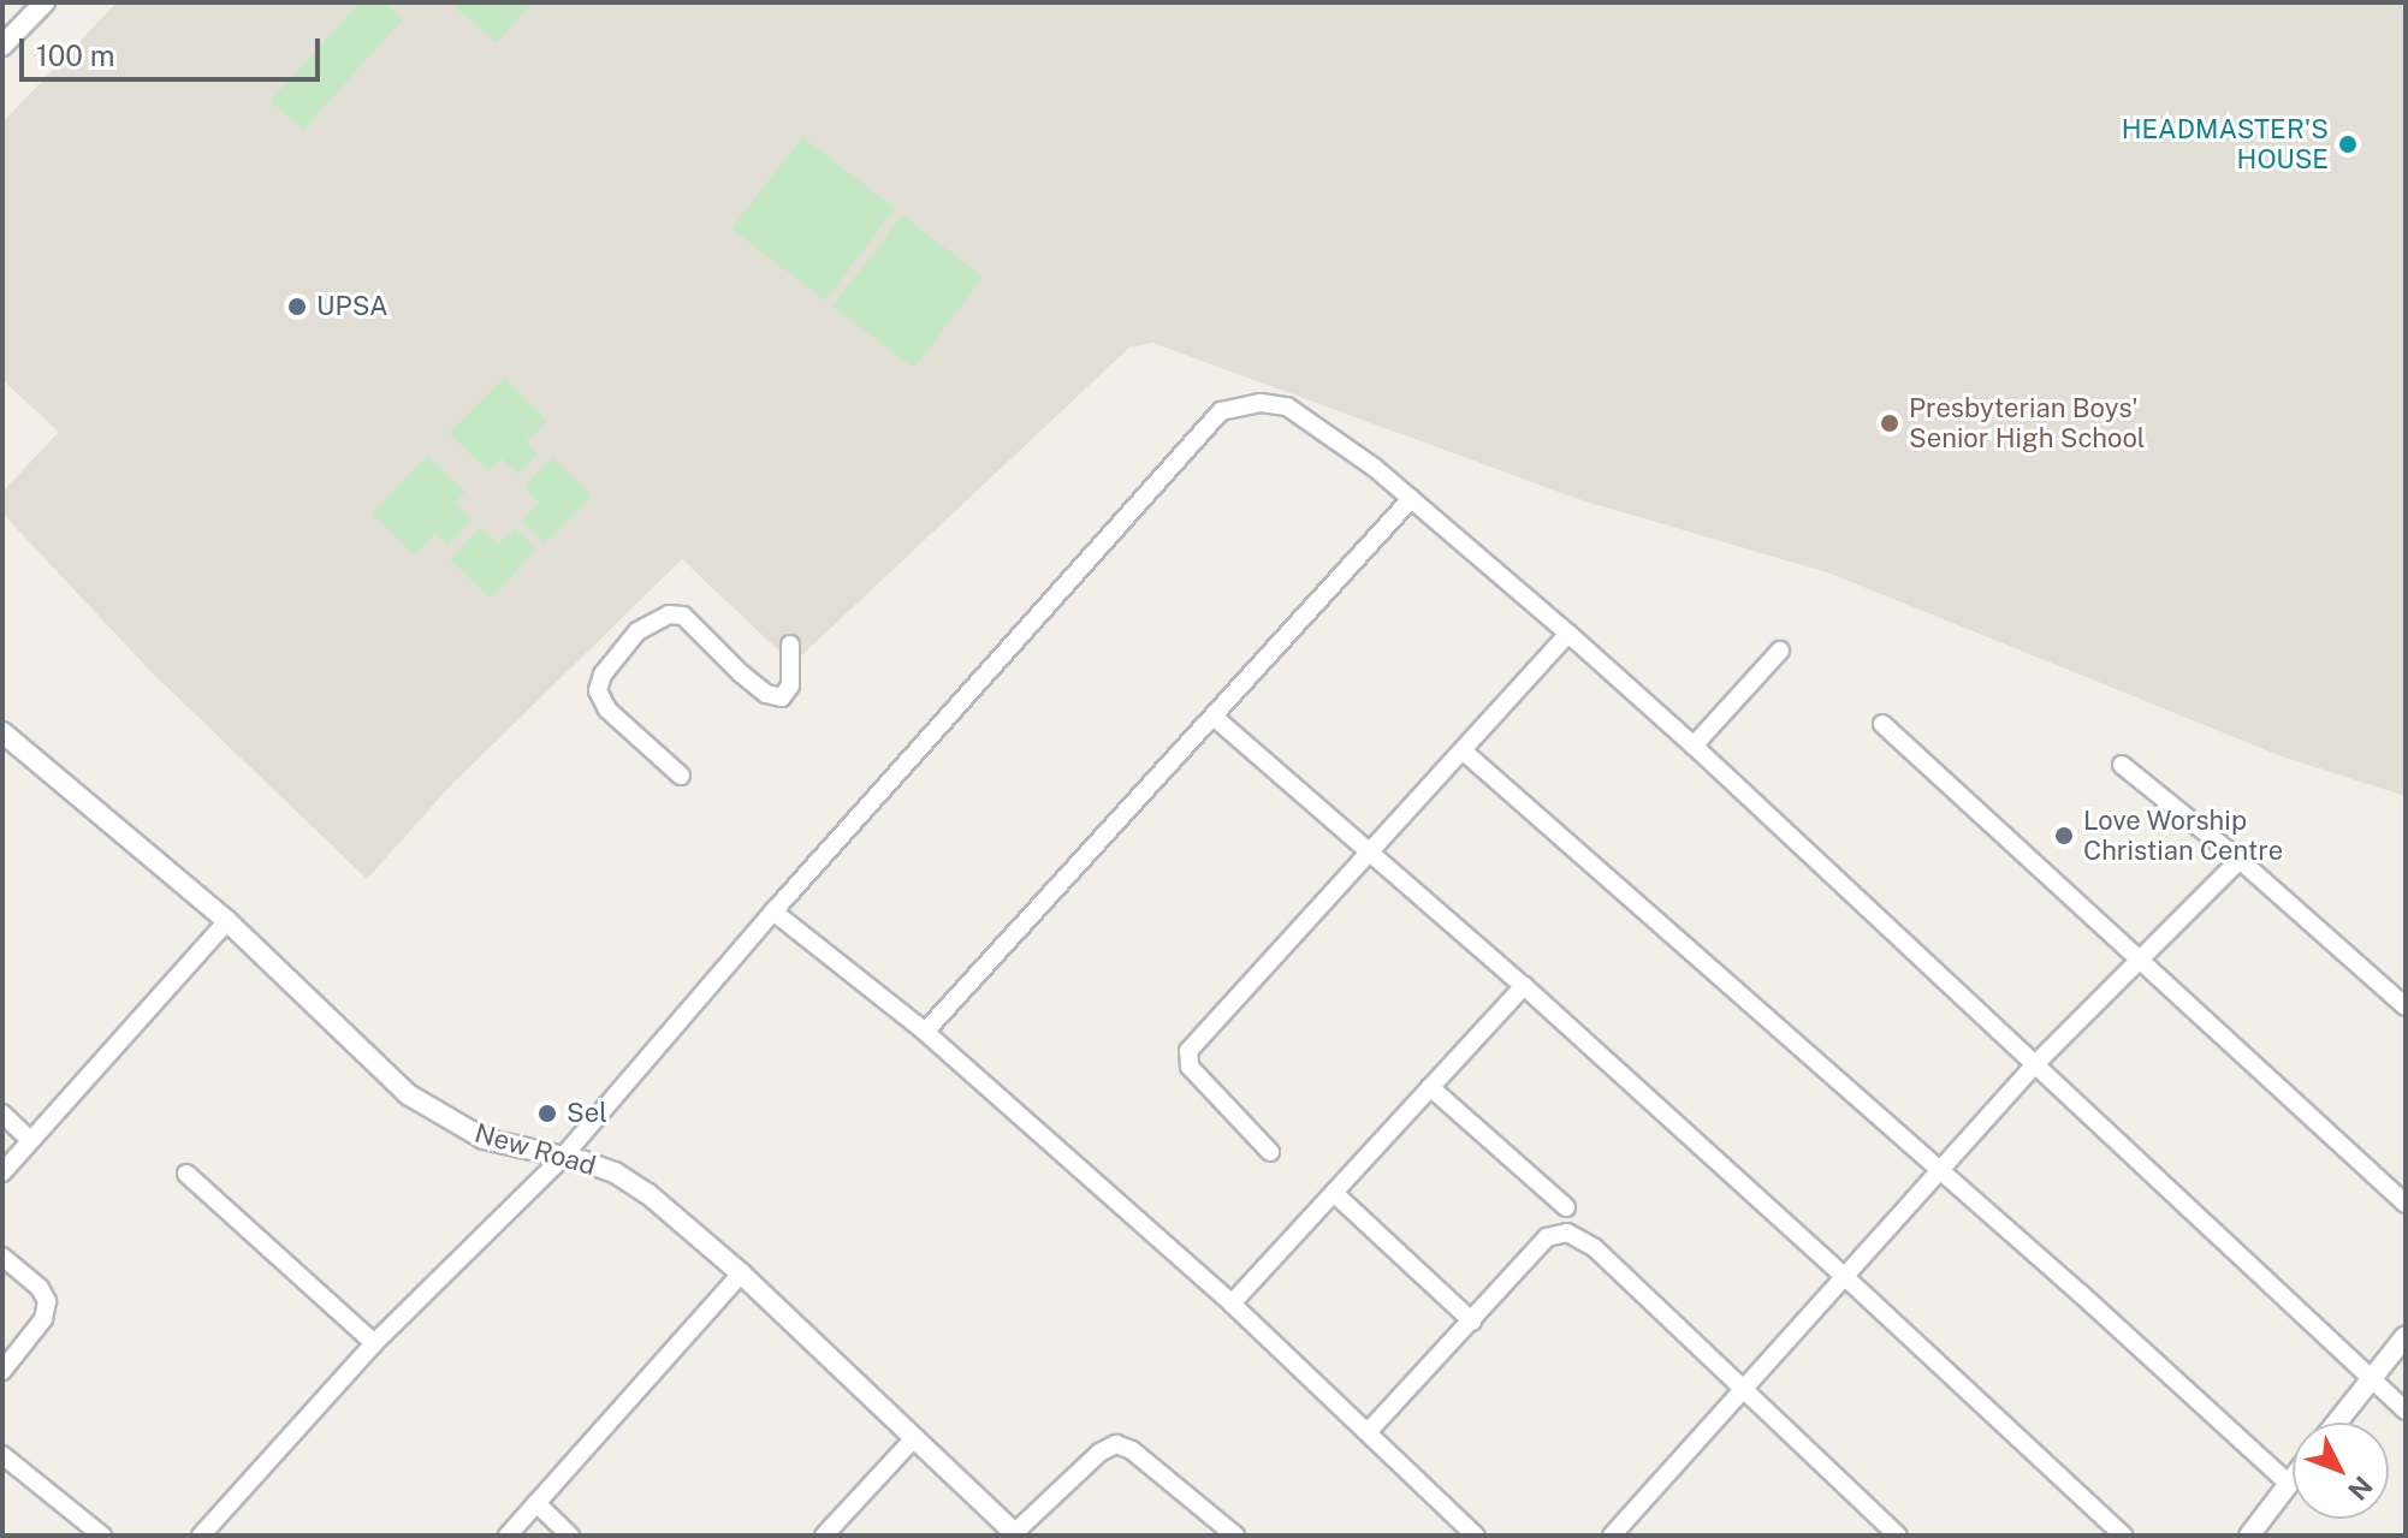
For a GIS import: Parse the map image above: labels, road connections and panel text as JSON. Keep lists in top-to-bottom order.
{
  "streets": {
    "street": ["New Road"]
  },
  "places": [
    "HEADMASTER'S HOUSE",
    "UPSA",
    "Presbyterian Boys' Senior High School",
    "Love Worship Christian Centre",
    "Sel"
  ],
  "scale_bar": "100 m",
  "north": "bottom right"
}
